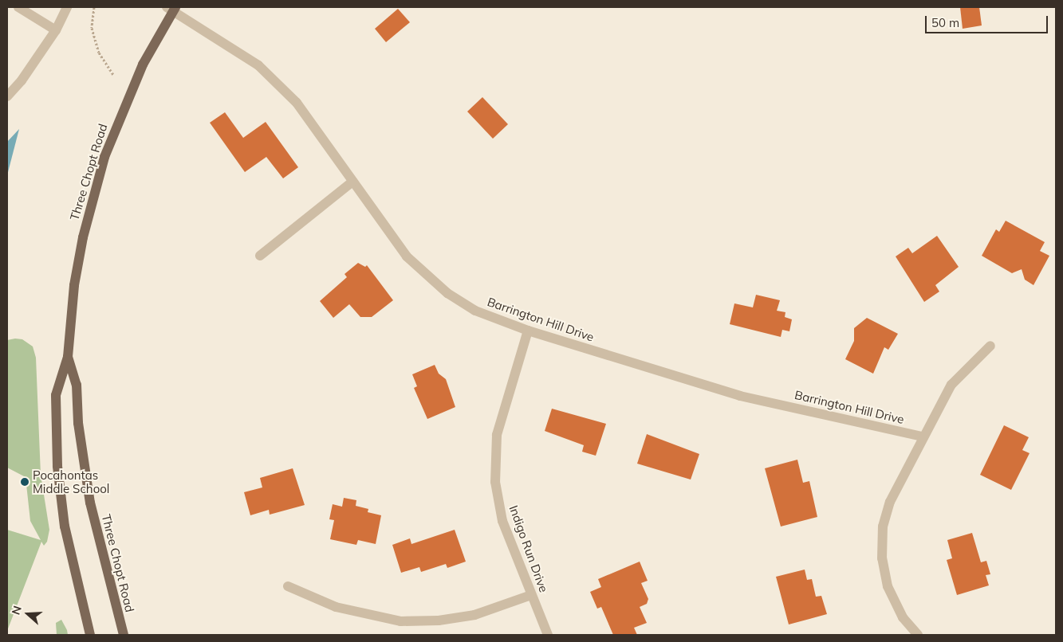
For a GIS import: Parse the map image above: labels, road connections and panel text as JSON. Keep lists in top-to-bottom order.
{
  "streets": {
    "main road": ["Three Chopt Road"],
    "street": ["Barrington Hill Drive", "Indigo Run Drive"]
  },
  "crossings": [
    ["Three Chopt Road", "Barrington Hill Drive"],
    ["Barrington Hill Drive", "Indigo Run Drive"]
  ],
  "places": ["Pocahontas Middle School"],
  "scale_bar": "50 m",
  "north": "left"
}
